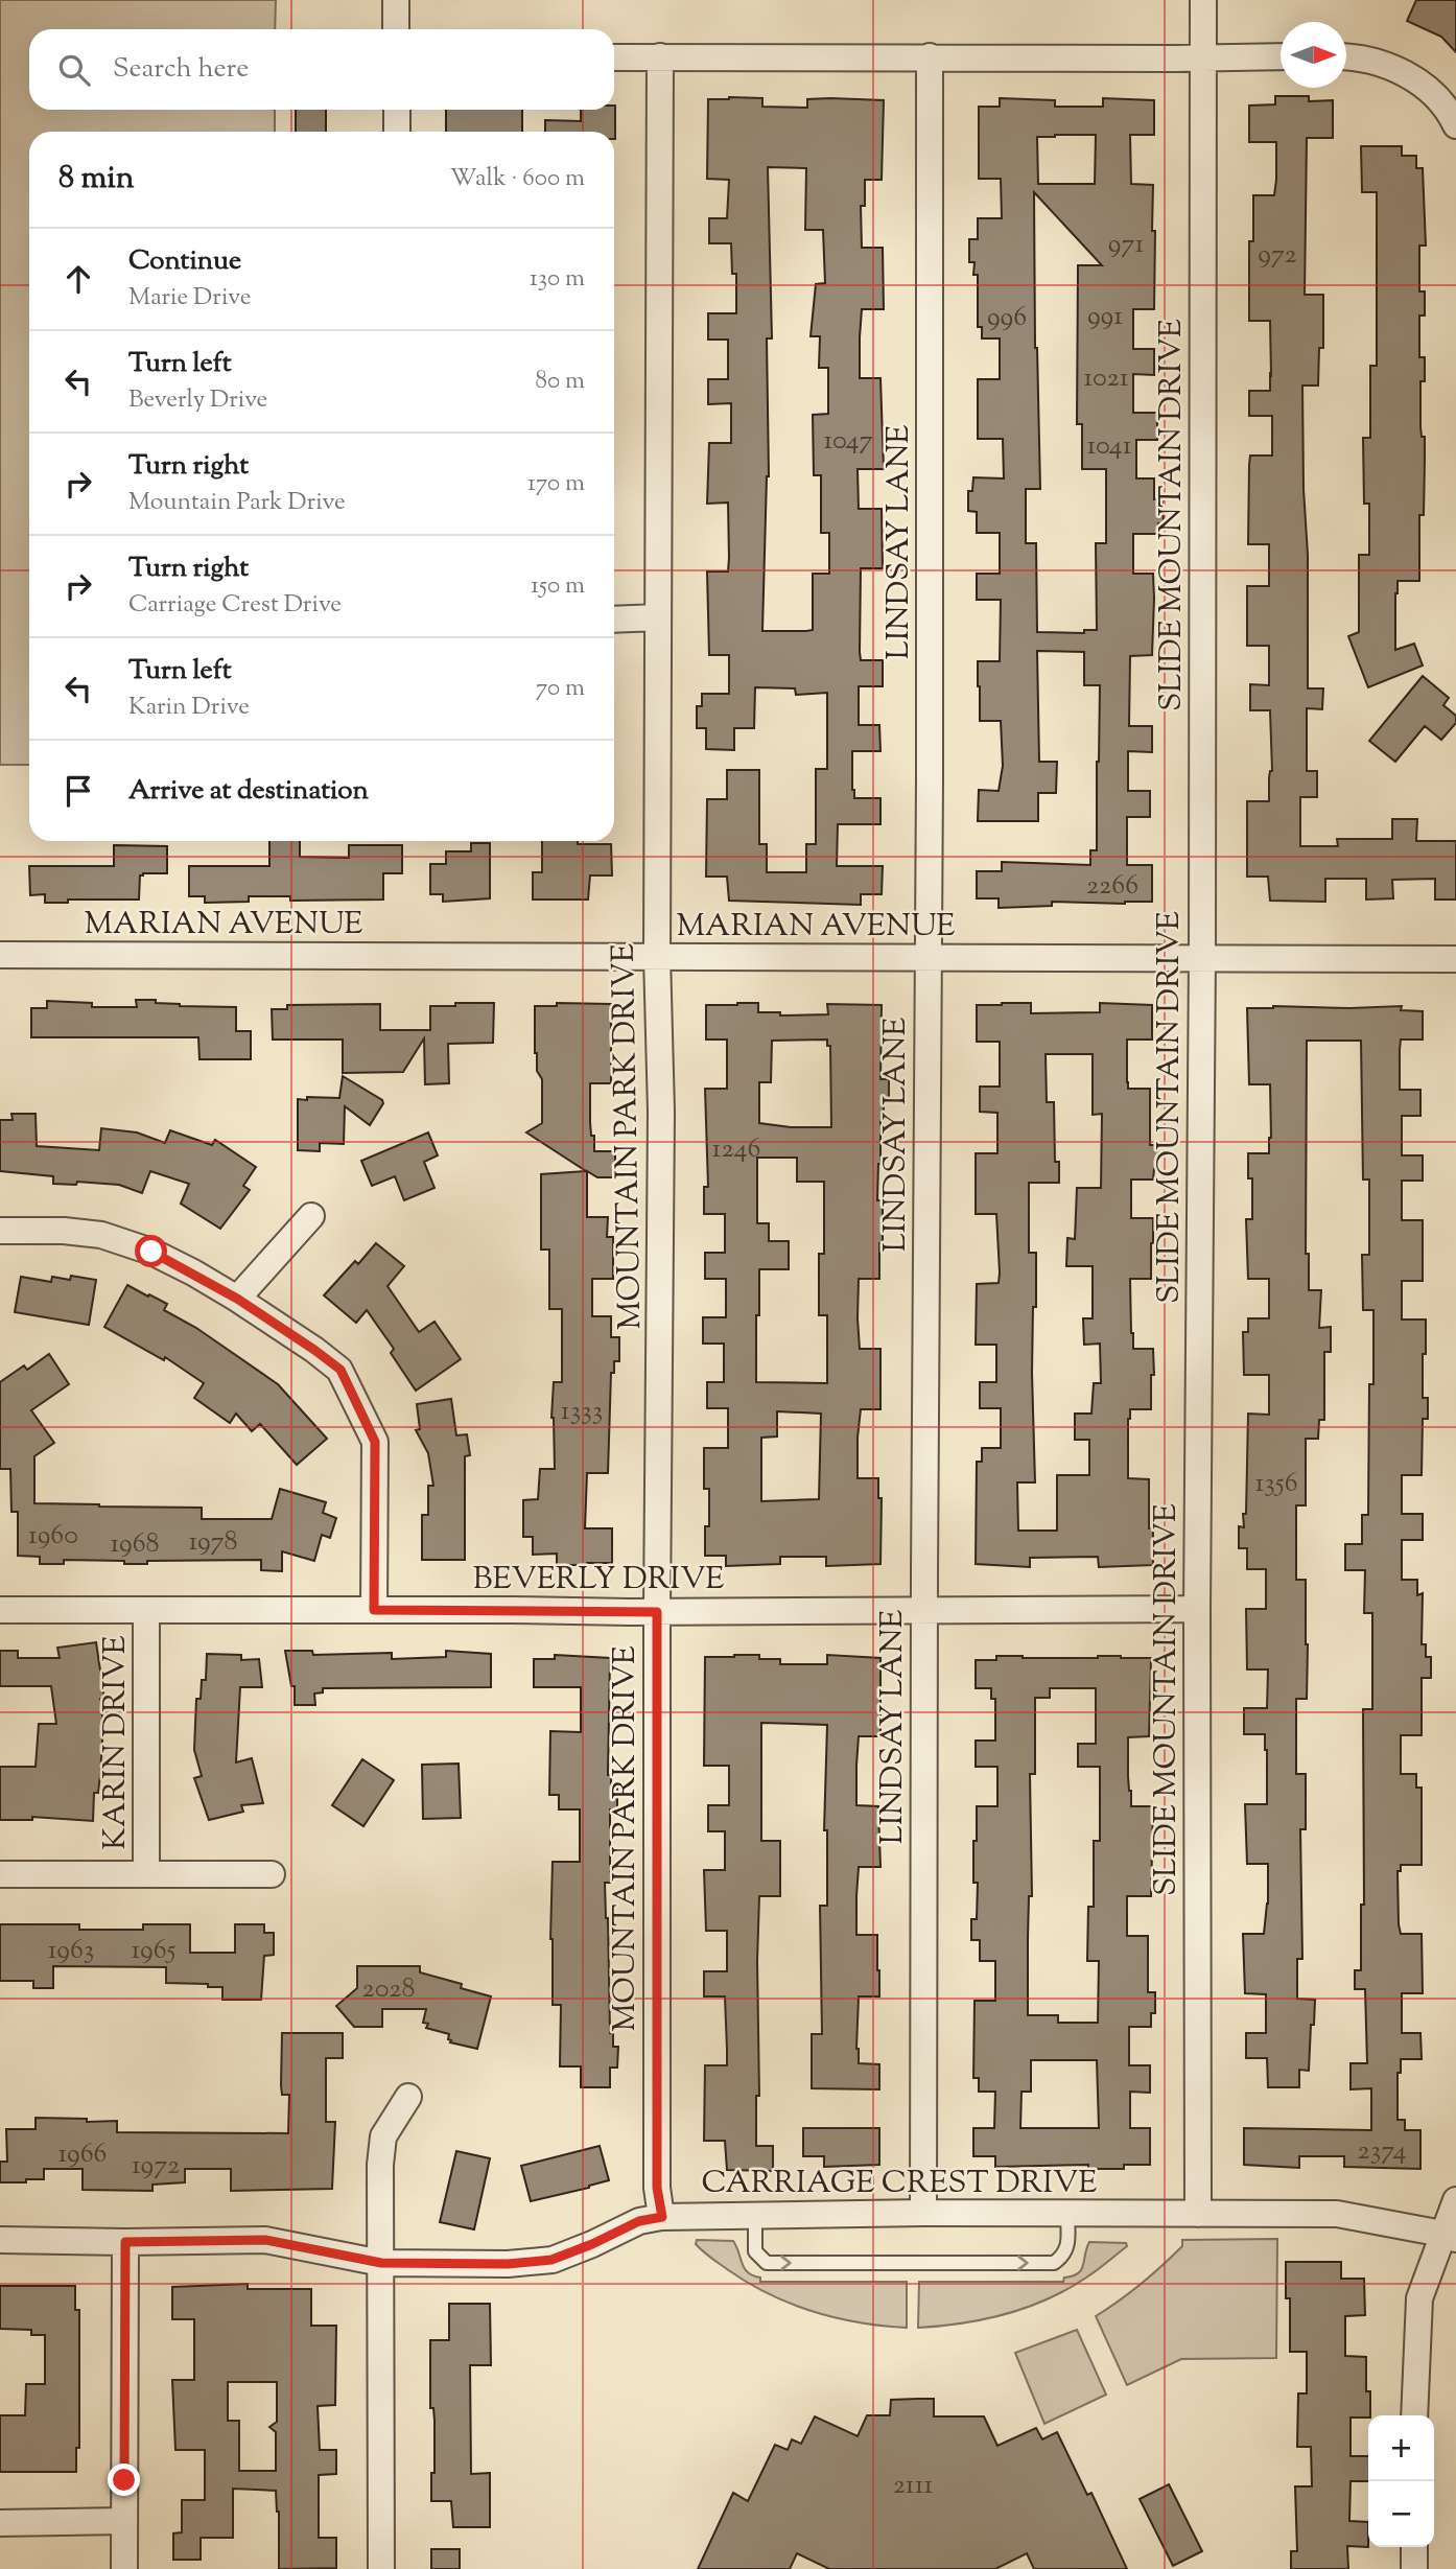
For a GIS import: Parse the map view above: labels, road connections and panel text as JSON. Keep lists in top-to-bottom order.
{
  "streets": {
    "street": [
      "SLIDE MOUNTAIN DRIVE",
      "LINDSAY LANE",
      "MARIAN AVENUE",
      "MOUNTAIN PARK DRIVE",
      "BEVERLY DRIVE",
      "KARIN DRIVE",
      "CARRIAGE CREST DRIVE"
    ]
  },
  "crossings": [
    ["SLIDE MOUNTAIN DRIVE", "MARIAN AVENUE"],
    ["SLIDE MOUNTAIN DRIVE", "BEVERLY DRIVE"],
    ["SLIDE MOUNTAIN DRIVE", "CARRIAGE CREST DRIVE"],
    ["LINDSAY LANE", "MARIAN AVENUE"],
    ["LINDSAY LANE", "BEVERLY DRIVE"],
    ["LINDSAY LANE", "CARRIAGE CREST DRIVE"],
    ["MARIAN AVENUE", "MOUNTAIN PARK DRIVE"],
    ["MOUNTAIN PARK DRIVE", "BEVERLY DRIVE"],
    ["MOUNTAIN PARK DRIVE", "CARRIAGE CREST DRIVE"],
    ["BEVERLY DRIVE", "KARIN DRIVE"]
  ],
  "house_numbers": [
    "971",
    "972",
    "991",
    "996",
    "1021",
    "1047",
    "1041",
    "2266",
    "1246",
    "1333",
    "1356",
    "1960",
    "1978",
    "1968",
    "1963",
    "1965",
    "2028",
    "2374",
    "1966",
    "1972",
    "2111"
  ],
  "north": "right",
  "page": {
    "search": "Search here",
    "heading": ["8 min", "Walk · 600 m"],
    "list": [
      ["Continue", "Marie Drive", "130 m"],
      ["Turn left", "Beverly Drive", "80 m"],
      ["Turn right", "Mountain Park Drive", "170 m"],
      ["Turn right", "Carriage Crest Drive", "150 m"],
      ["Turn left", "Karin Drive", "70 m"],
      "Arrive at destination"
    ],
    "map_buttons": ["+", "−"]
  }
}
